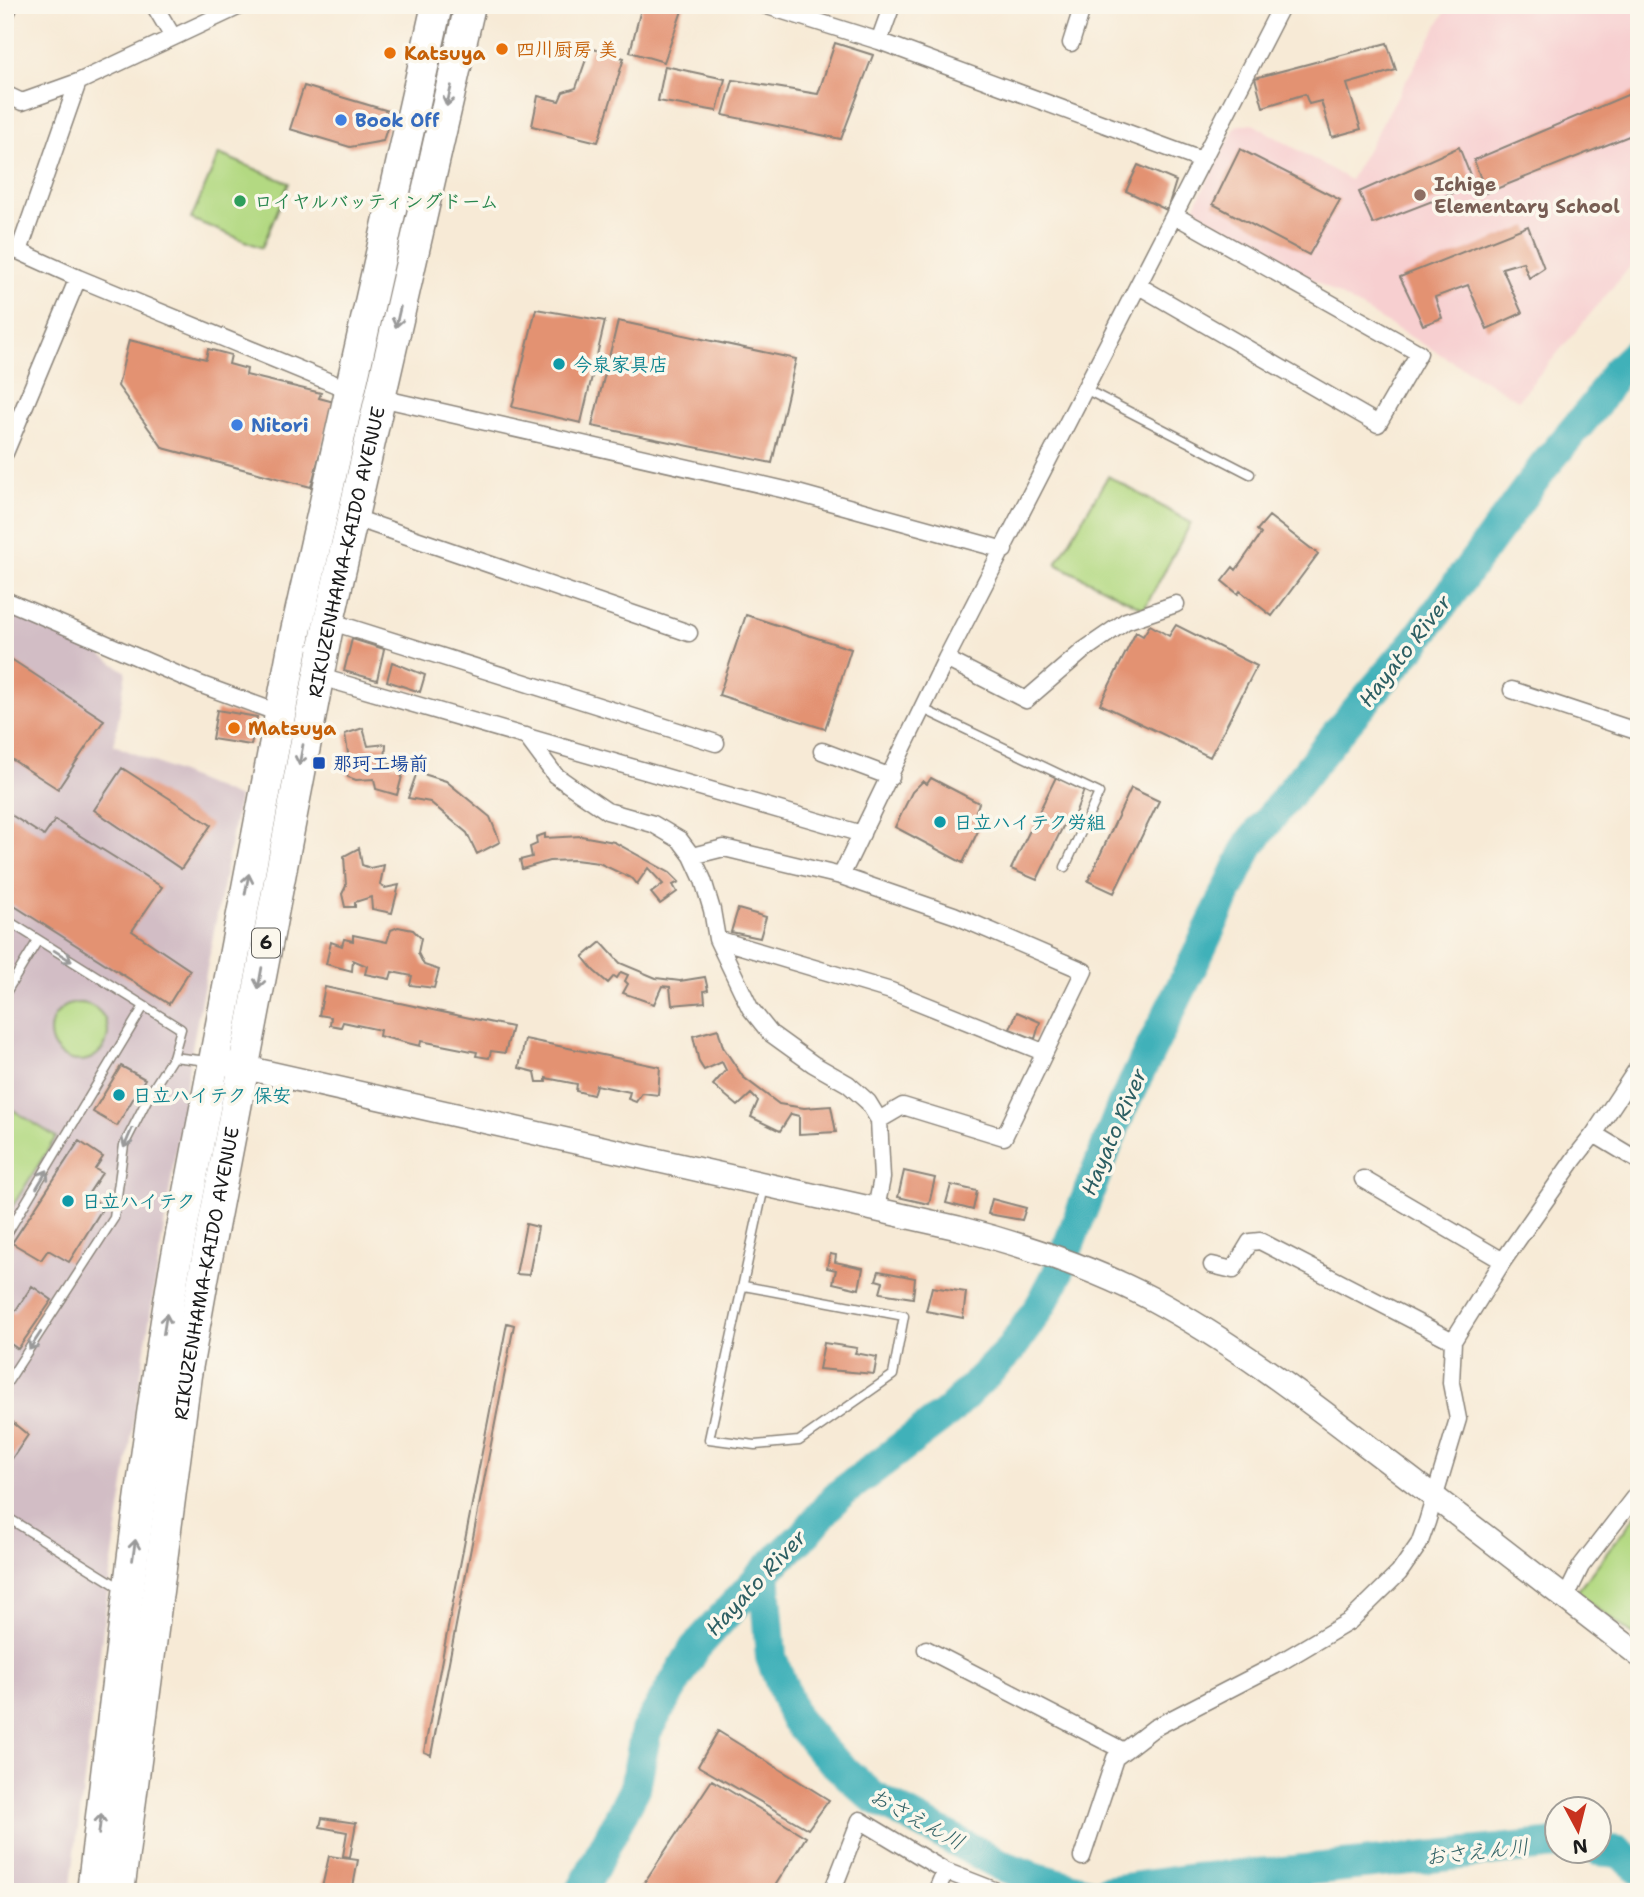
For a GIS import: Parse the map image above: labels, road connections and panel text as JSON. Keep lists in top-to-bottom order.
{
  "streets": {
    "highway": ["RIKUZENHAMA-KAIDO AVENUE", "6"]
  },
  "water": ["Hayato River", "おさえん川"],
  "places": {
    "other": [
      "四川厨房 美",
      "Katsuya",
      "Book Off",
      "Ichige Elementary School",
      "ロイヤルバッティングドーム",
      "今泉家具店",
      "Nitori",
      "Matsuya",
      "日立ハイテク労組",
      "日立ハイテク 保安",
      "日立ハイテク"
    ],
    "transit": ["那珂工場前"]
  },
  "north": "bottom"
}
